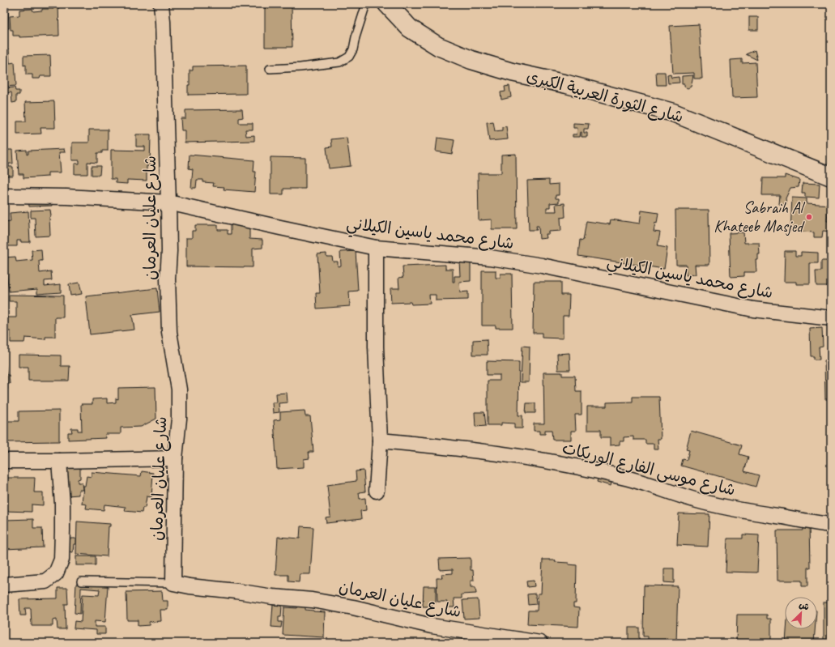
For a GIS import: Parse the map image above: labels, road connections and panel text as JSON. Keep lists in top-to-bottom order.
{
  "streets": {
    "street": [
      "شارع الثورة العربية الكبرى",
      "شارع عليان العرمان",
      "شارع محمد ياسين الكيلاني",
      "شارع موسى الفارع الوريكات"
    ]
  },
  "crossings": [
    ["شارع عليان العرمان", "شارع محمد ياسين الكيلاني"]
  ],
  "places": ["Sabraih Al Khateeb Masjed"],
  "north": "top right"
}
